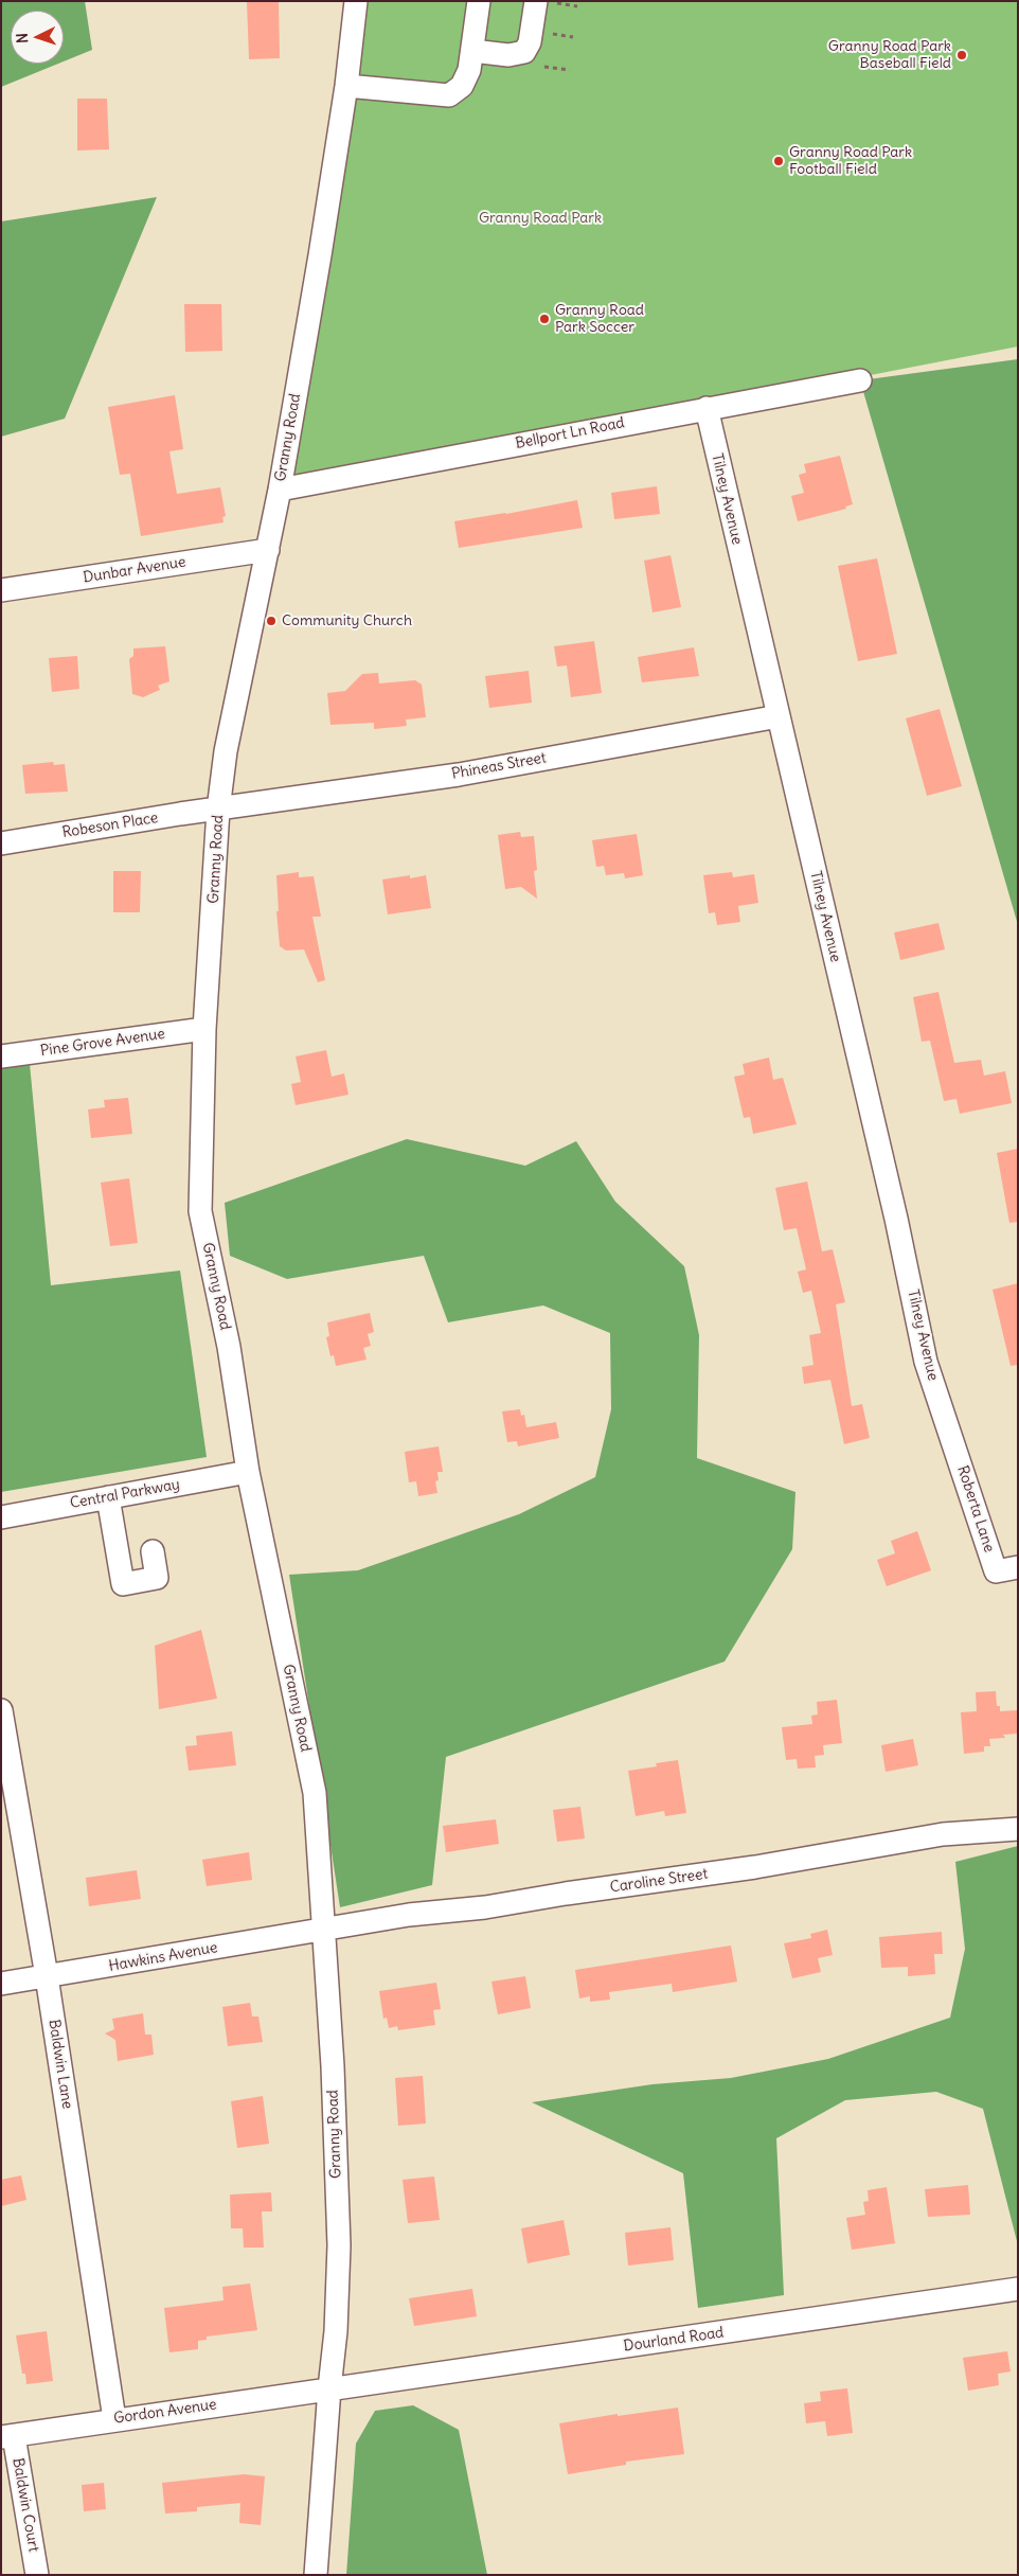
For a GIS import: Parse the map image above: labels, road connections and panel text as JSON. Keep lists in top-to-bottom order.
{
  "streets": {
    "street": [
      "Bellport Ln Road",
      "Granny Road",
      "Tilney Avenue",
      "Dunbar Avenue",
      "Phineas Street",
      "Robeson Place",
      "Pine Grove Avenue",
      "Central Parkway",
      "Roberta Lane",
      "Caroline Street",
      "Hawkins Avenue",
      "Baldwin Lane",
      "Dourland Road",
      "Gordon Avenue",
      "Baldwin Court"
    ]
  },
  "crossings": [
    ["Bellport Ln Road", "Granny Road"],
    ["Bellport Ln Road", "Tilney Avenue"],
    ["Granny Road", "Dunbar Avenue"],
    ["Granny Road", "Phineas Street"],
    ["Granny Road", "Robeson Place"],
    ["Granny Road", "Pine Grove Avenue"],
    ["Granny Road", "Central Parkway"],
    ["Granny Road", "Caroline Street"],
    ["Granny Road", "Hawkins Avenue"],
    ["Granny Road", "Dourland Road"],
    ["Granny Road", "Gordon Avenue"],
    ["Tilney Avenue", "Phineas Street"],
    ["Tilney Avenue", "Roberta Lane"],
    ["Phineas Street", "Robeson Place"],
    ["Caroline Street", "Hawkins Avenue"],
    ["Hawkins Avenue", "Baldwin Lane"],
    ["Baldwin Lane", "Gordon Avenue"],
    ["Dourland Road", "Gordon Avenue"],
    ["Gordon Avenue", "Baldwin Court"]
  ],
  "parks": ["Granny Road Park"],
  "places": [
    "Granny Road Park Baseball Field",
    "Granny Road Park Football Field",
    "Granny Road Park Soccer",
    "Community Church"
  ],
  "north": "left"
}
